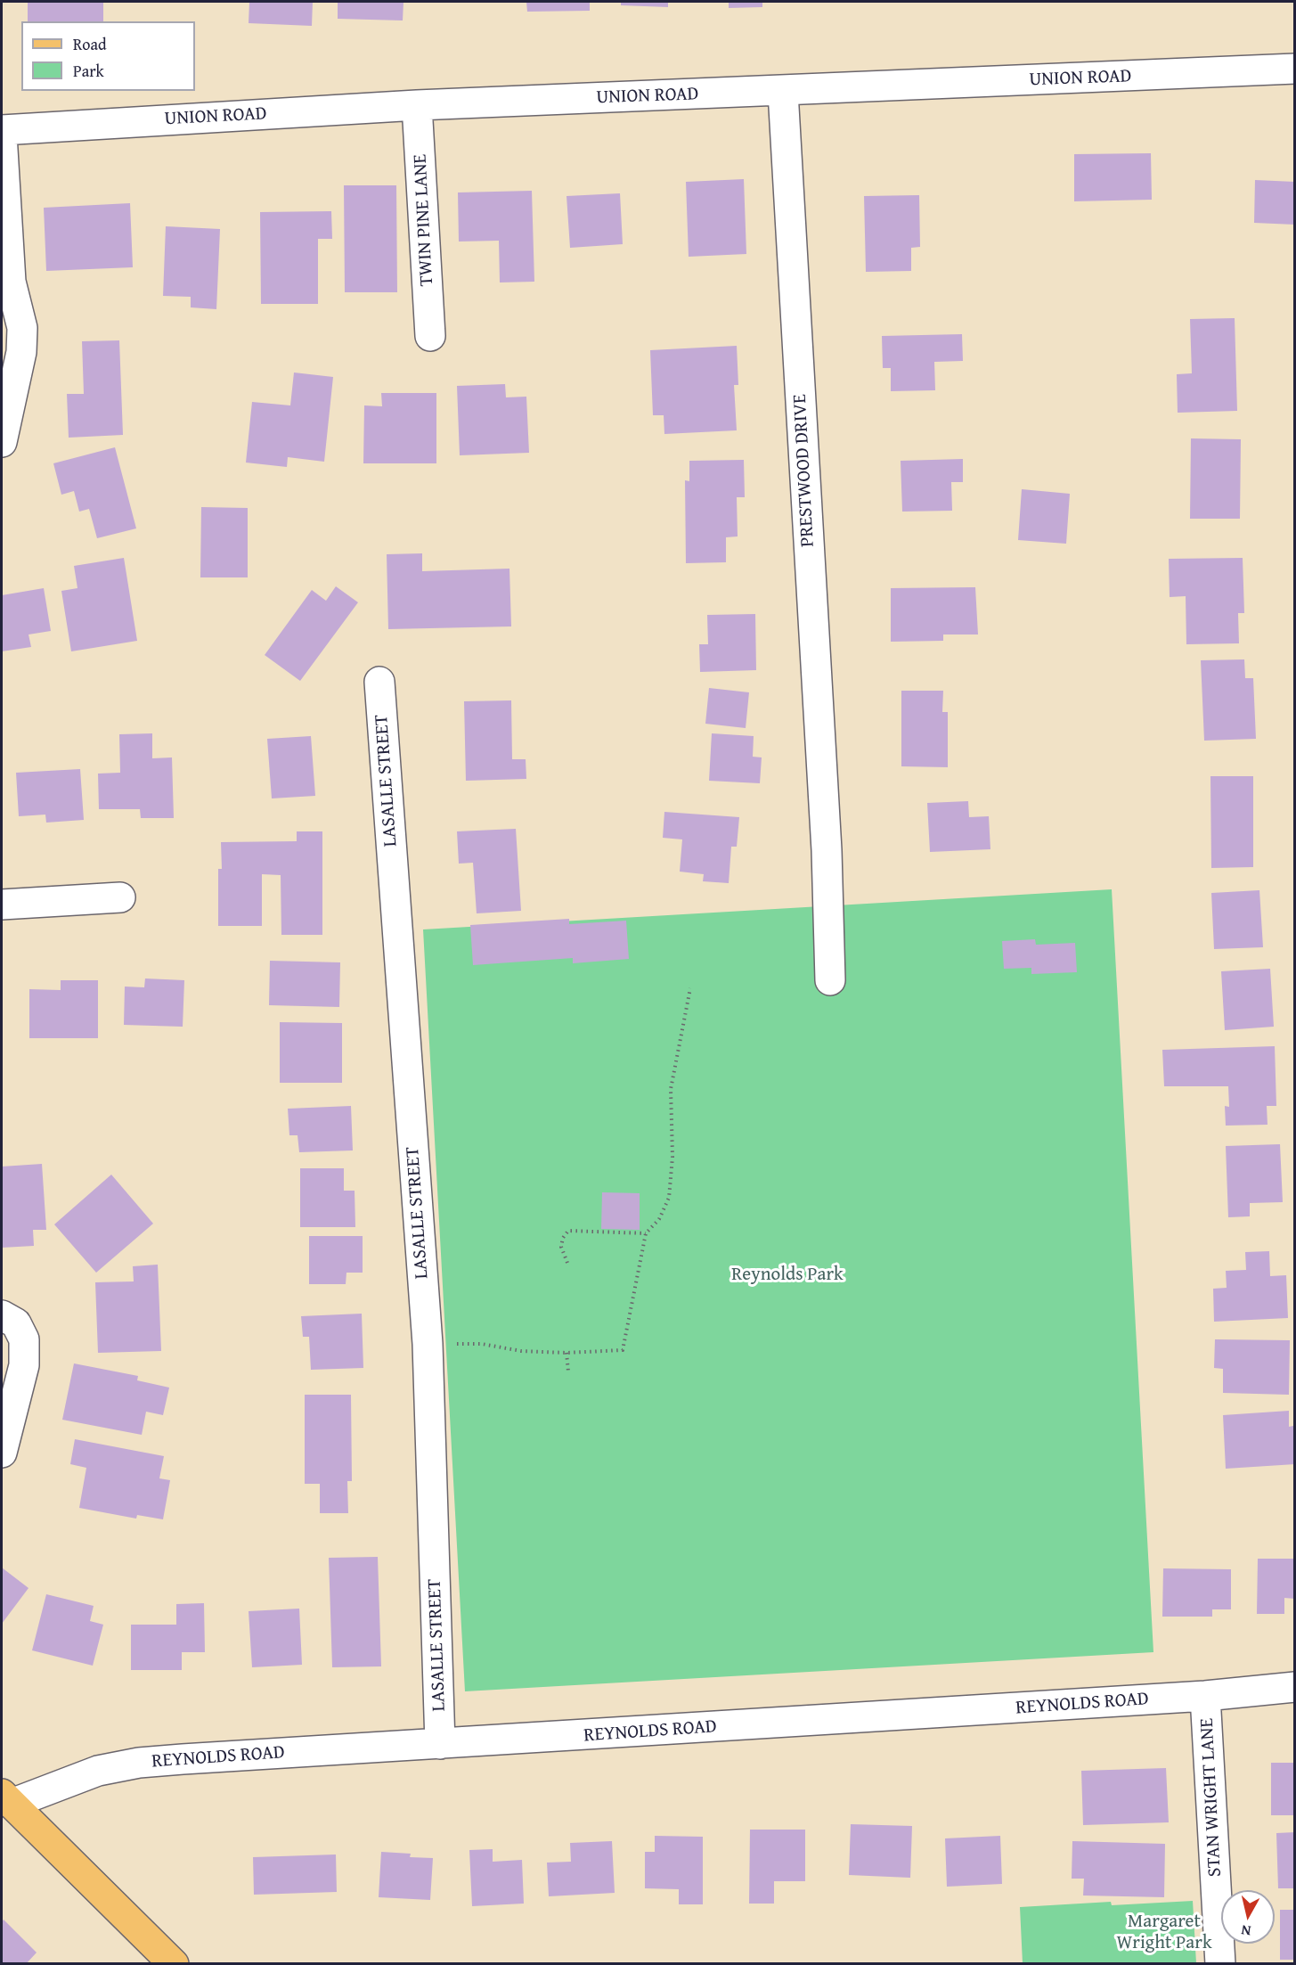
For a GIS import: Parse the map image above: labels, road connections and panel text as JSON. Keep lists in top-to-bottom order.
{
  "streets": {
    "street": [
      "UNION ROAD",
      "TWIN PINE LANE",
      "PRESTWOOD DRIVE",
      "LASALLE STREET",
      "REYNOLDS ROAD",
      "STAN WRIGHT LANE"
    ]
  },
  "crossings": [
    ["UNION ROAD", "TWIN PINE LANE"],
    ["UNION ROAD", "PRESTWOOD DRIVE"],
    ["LASALLE STREET", "REYNOLDS ROAD"],
    ["REYNOLDS ROAD", "STAN WRIGHT LANE"]
  ],
  "parks": ["Reynolds Park", "Margaret Wright Park"],
  "legend": ["Road", "Park"],
  "north": "bottom"
}
